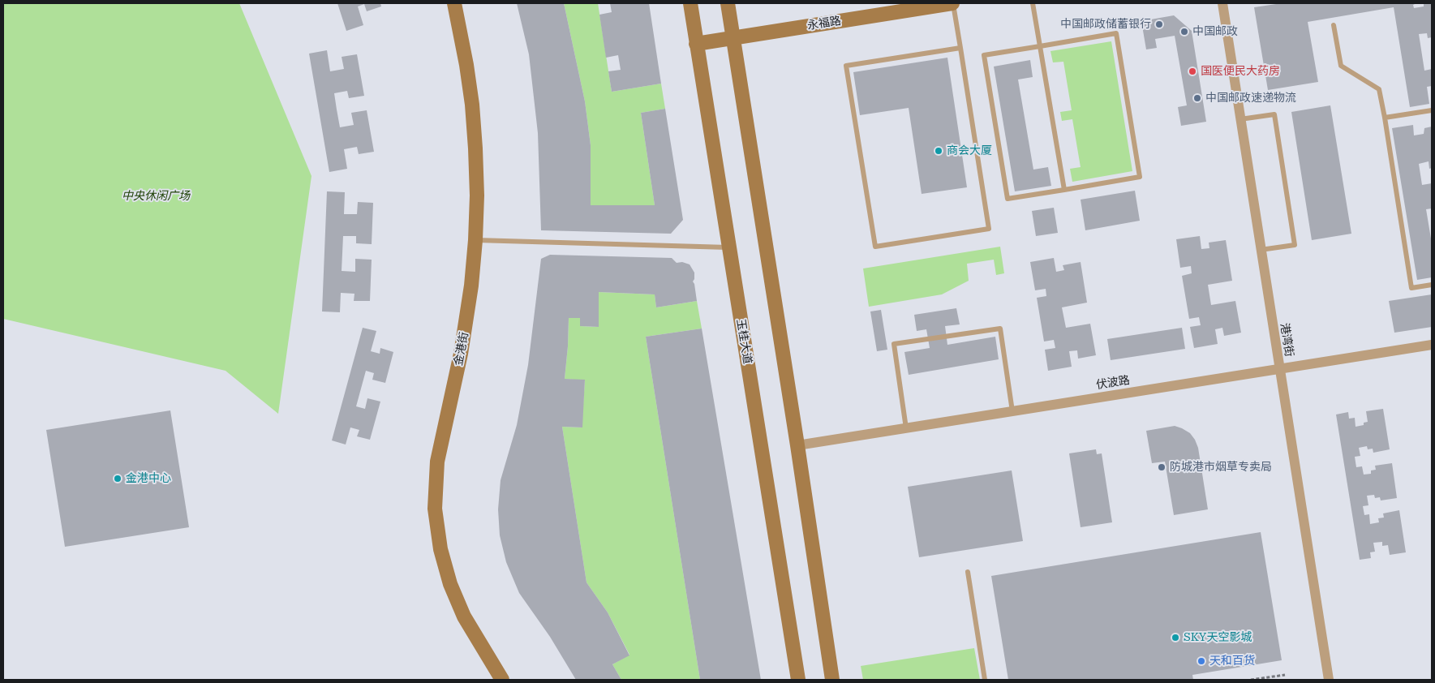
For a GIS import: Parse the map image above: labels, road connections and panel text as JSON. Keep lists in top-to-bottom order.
{
  "streets": {
    "main road": ["永福路", "玉桂大道", "金港街"],
    "street": ["港湾街", "伏波路"]
  },
  "crossings": [
    ["永福路", "玉桂大道"],
    ["港湾街", "伏波路"]
  ],
  "parks": ["中央休闲广场"],
  "places": [
    "中国邮政储蓄银行",
    "中国邮政",
    "国医便民大药房",
    "中国邮政速递物流",
    "商会大厦",
    "防城港市烟草专卖局",
    "金港中心",
    "SKY天空影城",
    "天和百货"
  ]
}
